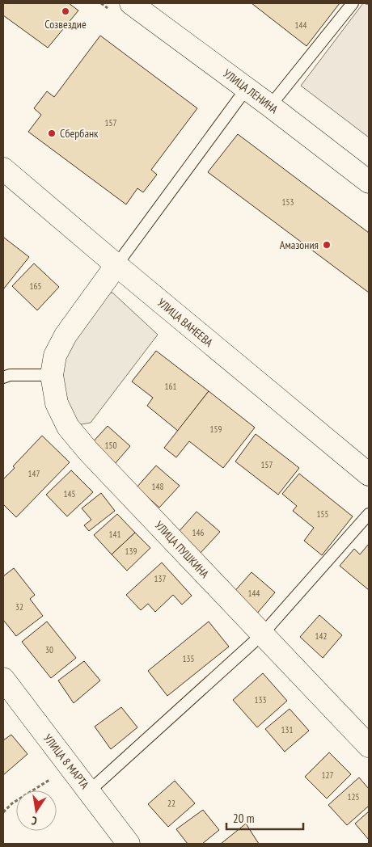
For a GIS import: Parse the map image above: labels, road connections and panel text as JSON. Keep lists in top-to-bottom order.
{
  "streets": {
    "street": [
      "УЛИЦА ЛЕНИНА",
      "УЛИЦА ВАНЕЕВА",
      "УЛИЦА ПУШКИНА",
      "УЛИЦА 8 МАРТА"
    ]
  },
  "crossings": [
    ["УЛИЦА ВАНЕЕВА", "УЛИЦА ПУШКИНА"]
  ],
  "places": ["Созвездие", "Сбербанк", "Амазония"],
  "house_numbers": [
    "144",
    "157",
    "153",
    "165",
    "161",
    "159",
    "150",
    "157",
    "147",
    "148",
    "145",
    "155",
    "146",
    "141",
    "139",
    "137",
    "144",
    "32",
    "142",
    "30",
    "135",
    "133",
    "131",
    "127",
    "125",
    "22"
  ],
  "scale_bar": "20 m",
  "north": "bottom"
}
